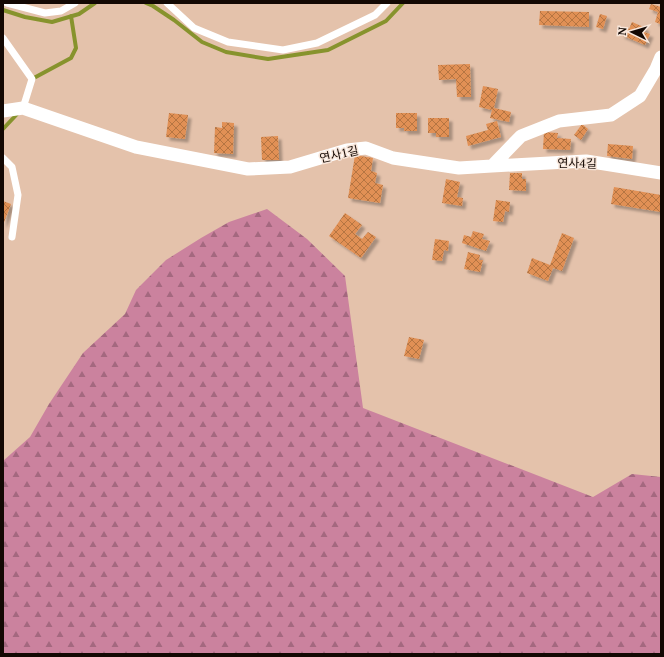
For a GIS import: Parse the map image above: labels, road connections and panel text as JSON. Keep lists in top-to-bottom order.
{
  "streets": {
    "street": ["연사1길", "연사4길"]
  },
  "crossings": [
    ["연사1길", "연사4길"]
  ],
  "north": "left"
}
